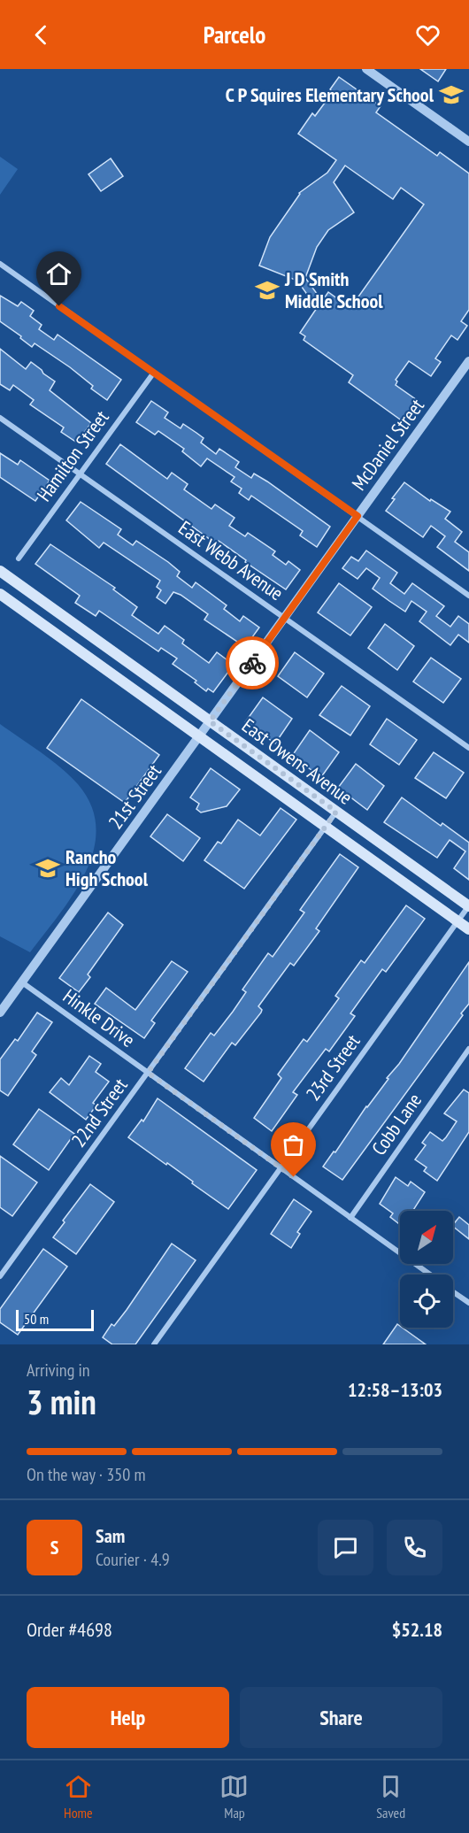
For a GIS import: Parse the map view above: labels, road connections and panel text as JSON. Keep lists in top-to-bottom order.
{
  "streets": {
    "main road": ["East Owens Avenue"],
    "street": [
      "McDaniel Street",
      "Hamilton Street",
      "East Webb Avenue",
      "21st Street",
      "Hinkle Drive",
      "23rd Street",
      "22nd Street",
      "Cobb Lane"
    ]
  },
  "crossings": [
    ["McDaniel Street", "East Webb Avenue"],
    ["McDaniel Street", "East Owens Avenue"],
    ["McDaniel Street", "21st Street"],
    ["Hamilton Street", "East Webb Avenue"],
    ["East Owens Avenue", "21st Street"],
    ["East Owens Avenue", "23rd Street"],
    ["East Owens Avenue", "22nd Street"],
    ["21st Street", "Hinkle Drive"],
    ["Hinkle Drive", "23rd Street"],
    ["Hinkle Drive", "22nd Street"],
    ["Hinkle Drive", "Cobb Lane"]
  ],
  "places": {
    "school or university": ["C P Squires Elementary School", "J D Smith Middle School", "Rancho High School"]
  },
  "scale_bar": "50 m",
  "north": "top right",
  "page": {
    "header": "Parcelo",
    "scale": "50 m",
    "heading": ["3 min", "Arriving in", "12:58–13:03"],
    "panel": [
      "Sam",
      "Courier · 4.9",
      "Order #4698",
      "$52.18"
    ],
    "bar": "On the way · 350 m",
    "round": "S",
    "buttons": ["Help", "Share"],
    "tabs": ["Home", "Map", "Saved"]
  }
}
